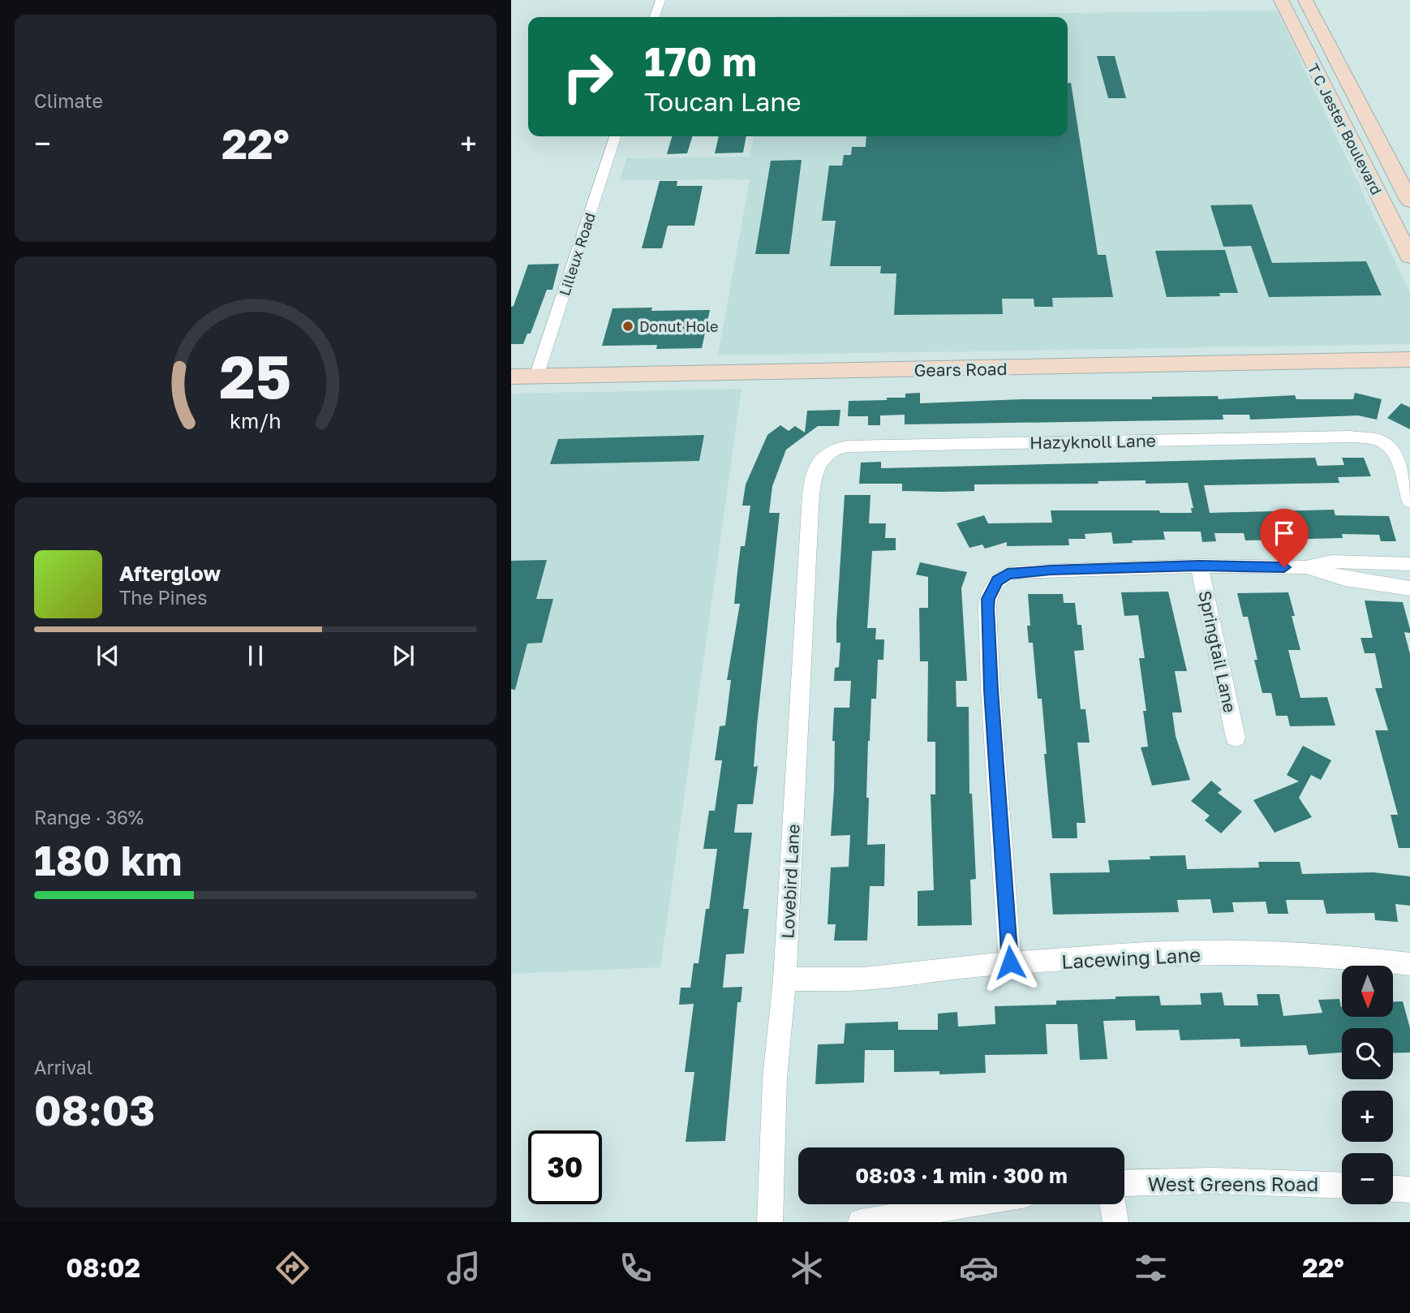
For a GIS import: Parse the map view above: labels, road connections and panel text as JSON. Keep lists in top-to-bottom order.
{
  "streets": {
    "main road": ["T C Jester Boulevard", "Gears Road"],
    "street": [
      "Lilleux Road",
      "Hazyknoll Lane",
      "Springtail Lane",
      "Lovebird Lane",
      "Lacewing Lane",
      "West Greens Road"
    ]
  },
  "crossings": [
    ["Lilleux Road", "Gears Road"],
    ["Hazyknoll Lane", "Lovebird Lane"],
    ["Lovebird Lane", "Lacewing Lane"]
  ],
  "places": ["Donut Hole"],
  "north": "bottom",
  "page": {
    "tile": [
      "Climate",
      ["Range · 36%", "180 km"],
      ["Arrival", "08:03"]
    ],
    "turn": ["170 m", "Toucan Lane"],
    "heat": ["−", "22°", "+"],
    "song": ["Afterglow", "The Pines"],
    "map_buttons": ["+", "−"],
    "limit": "30",
    "trip": "08:03 · 1 min · 300 m",
    "tabs": ["08:02", "22°"],
    "gauge": ["25", "km/h"]
  }
}
